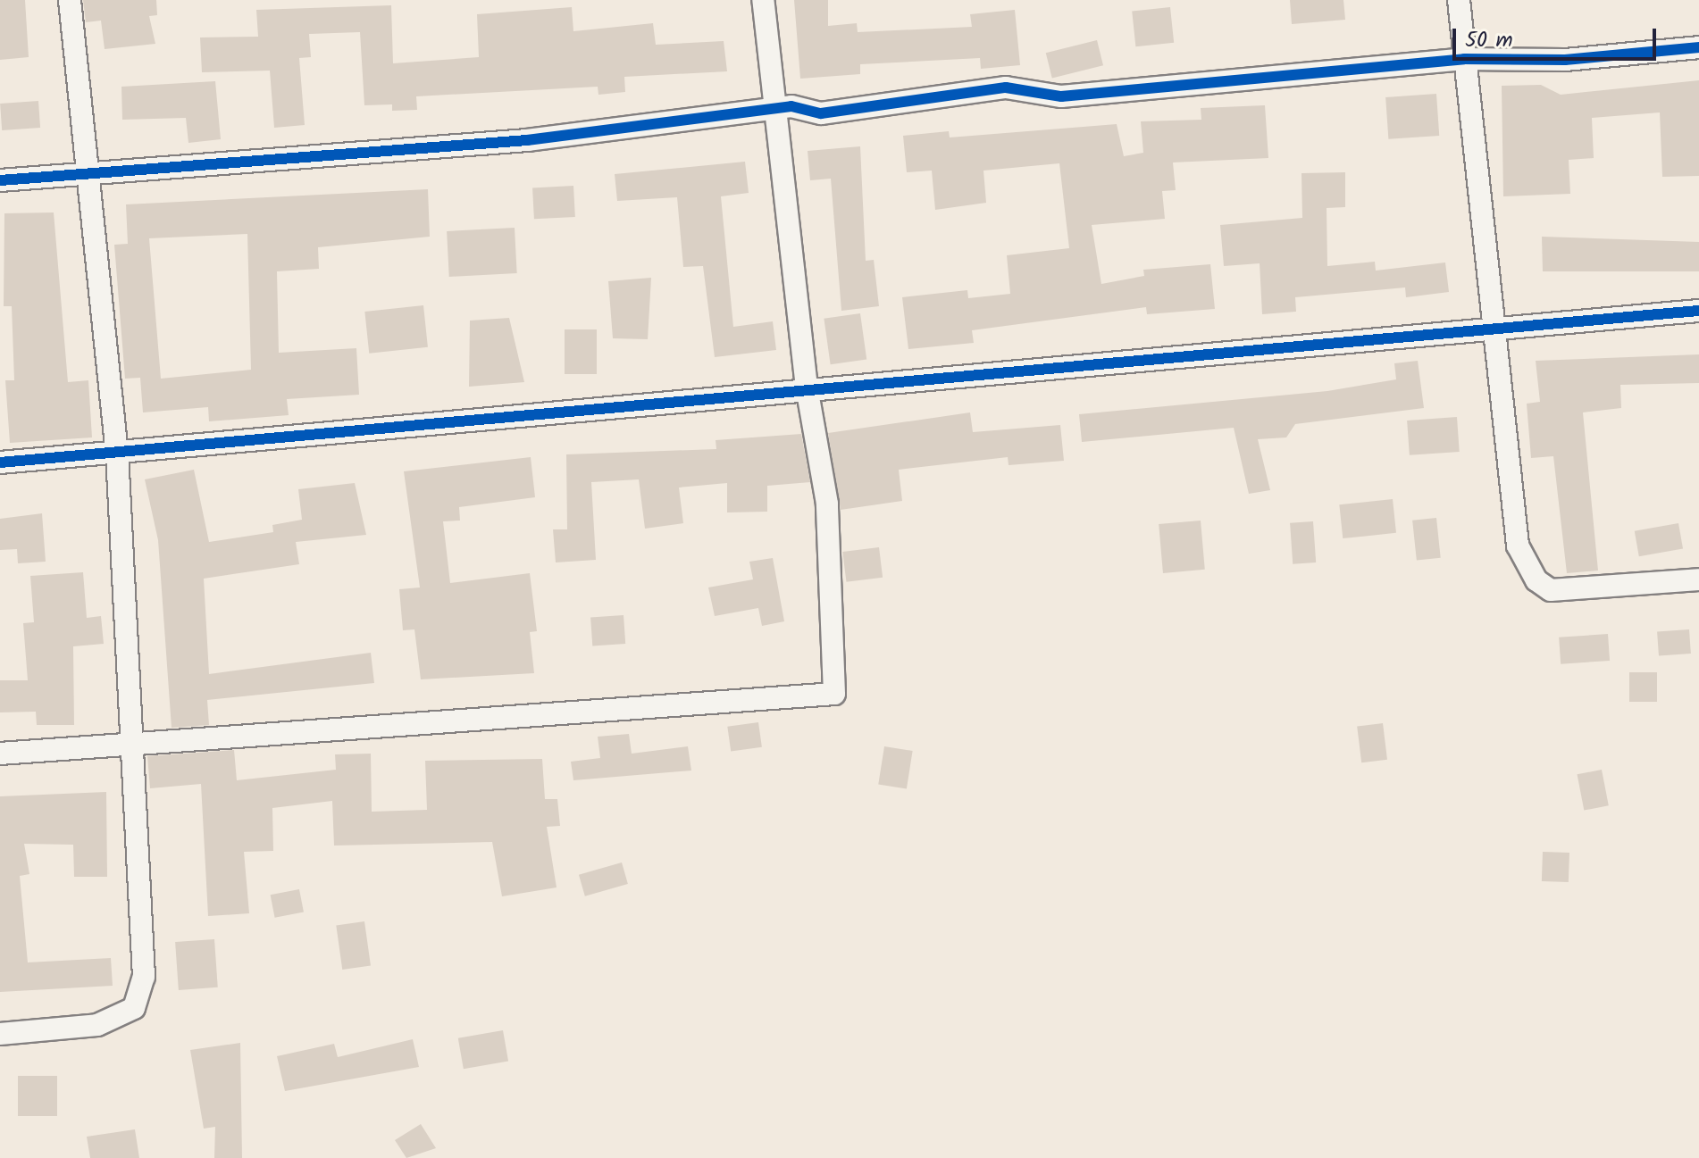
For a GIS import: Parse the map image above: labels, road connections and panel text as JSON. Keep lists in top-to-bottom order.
{
  "scale_bar": "50 m"
}
